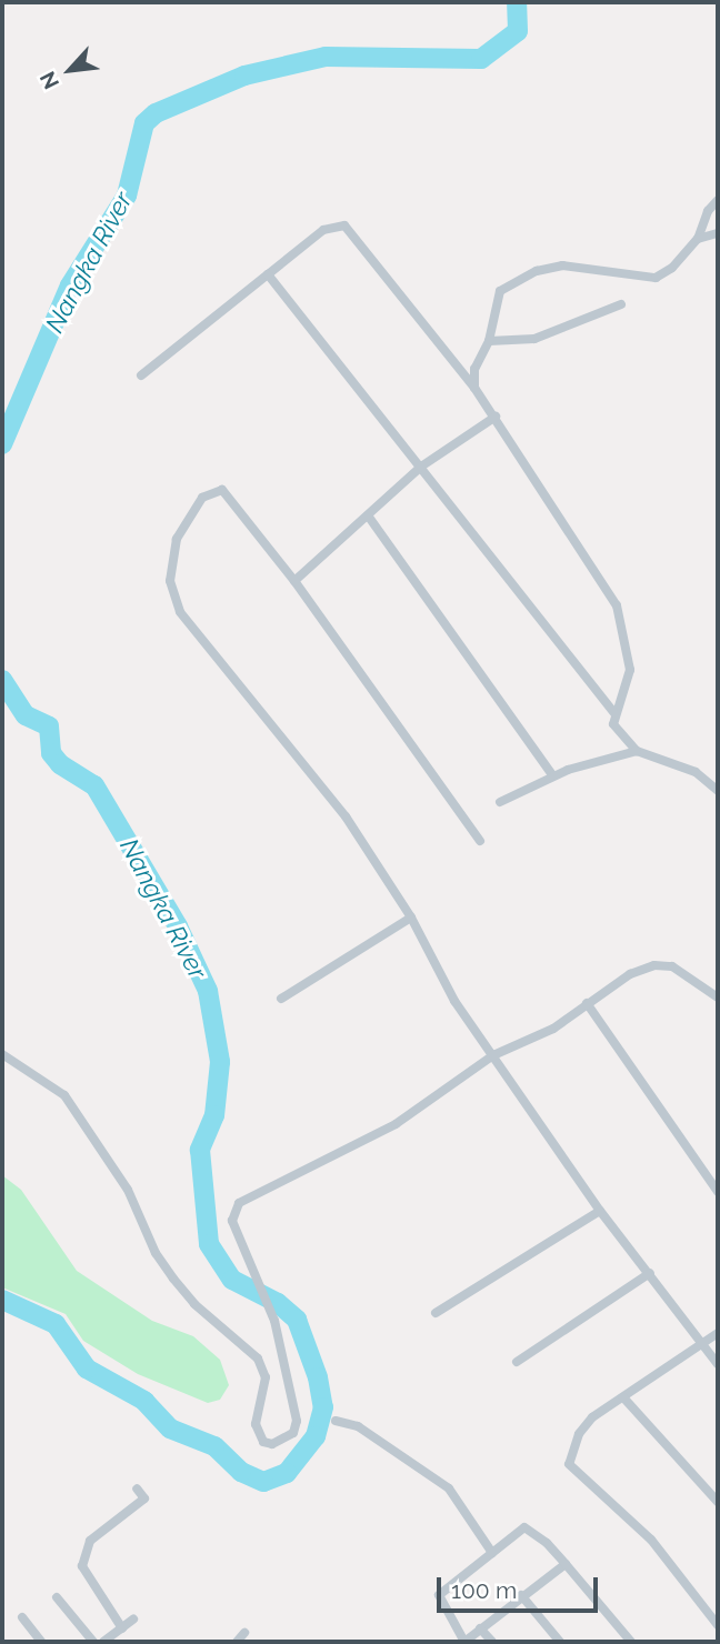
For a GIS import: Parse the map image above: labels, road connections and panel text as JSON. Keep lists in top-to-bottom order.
{
  "water": ["Nangka River"],
  "scale_bar": "100 m",
  "north": "bottom left"
}
